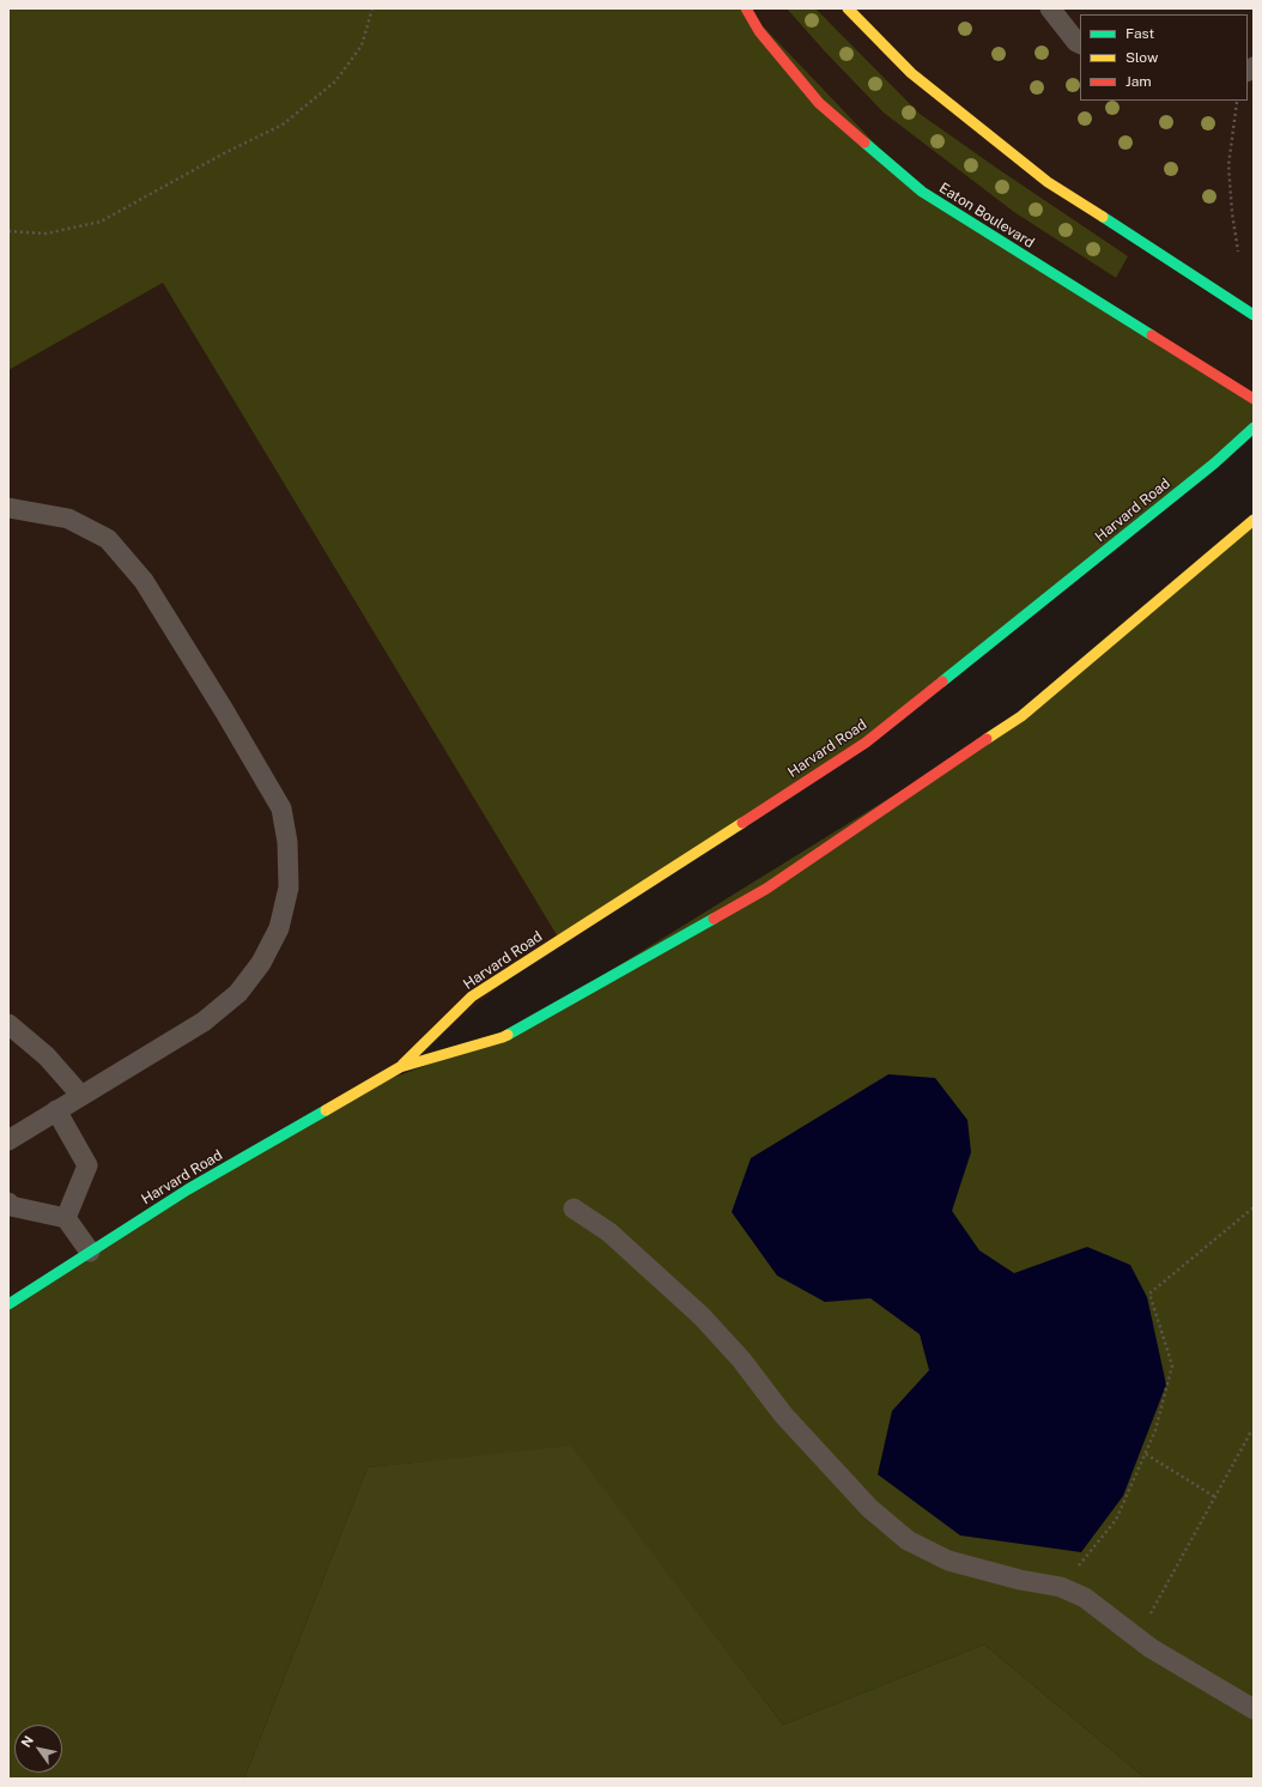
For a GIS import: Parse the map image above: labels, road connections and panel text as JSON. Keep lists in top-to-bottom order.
{
  "streets": {
    "main road": ["Eaton Boulevard", "Harvard Road"]
  },
  "legend": ["Fast", "Slow", "Jam"],
  "north": "top left"
}
